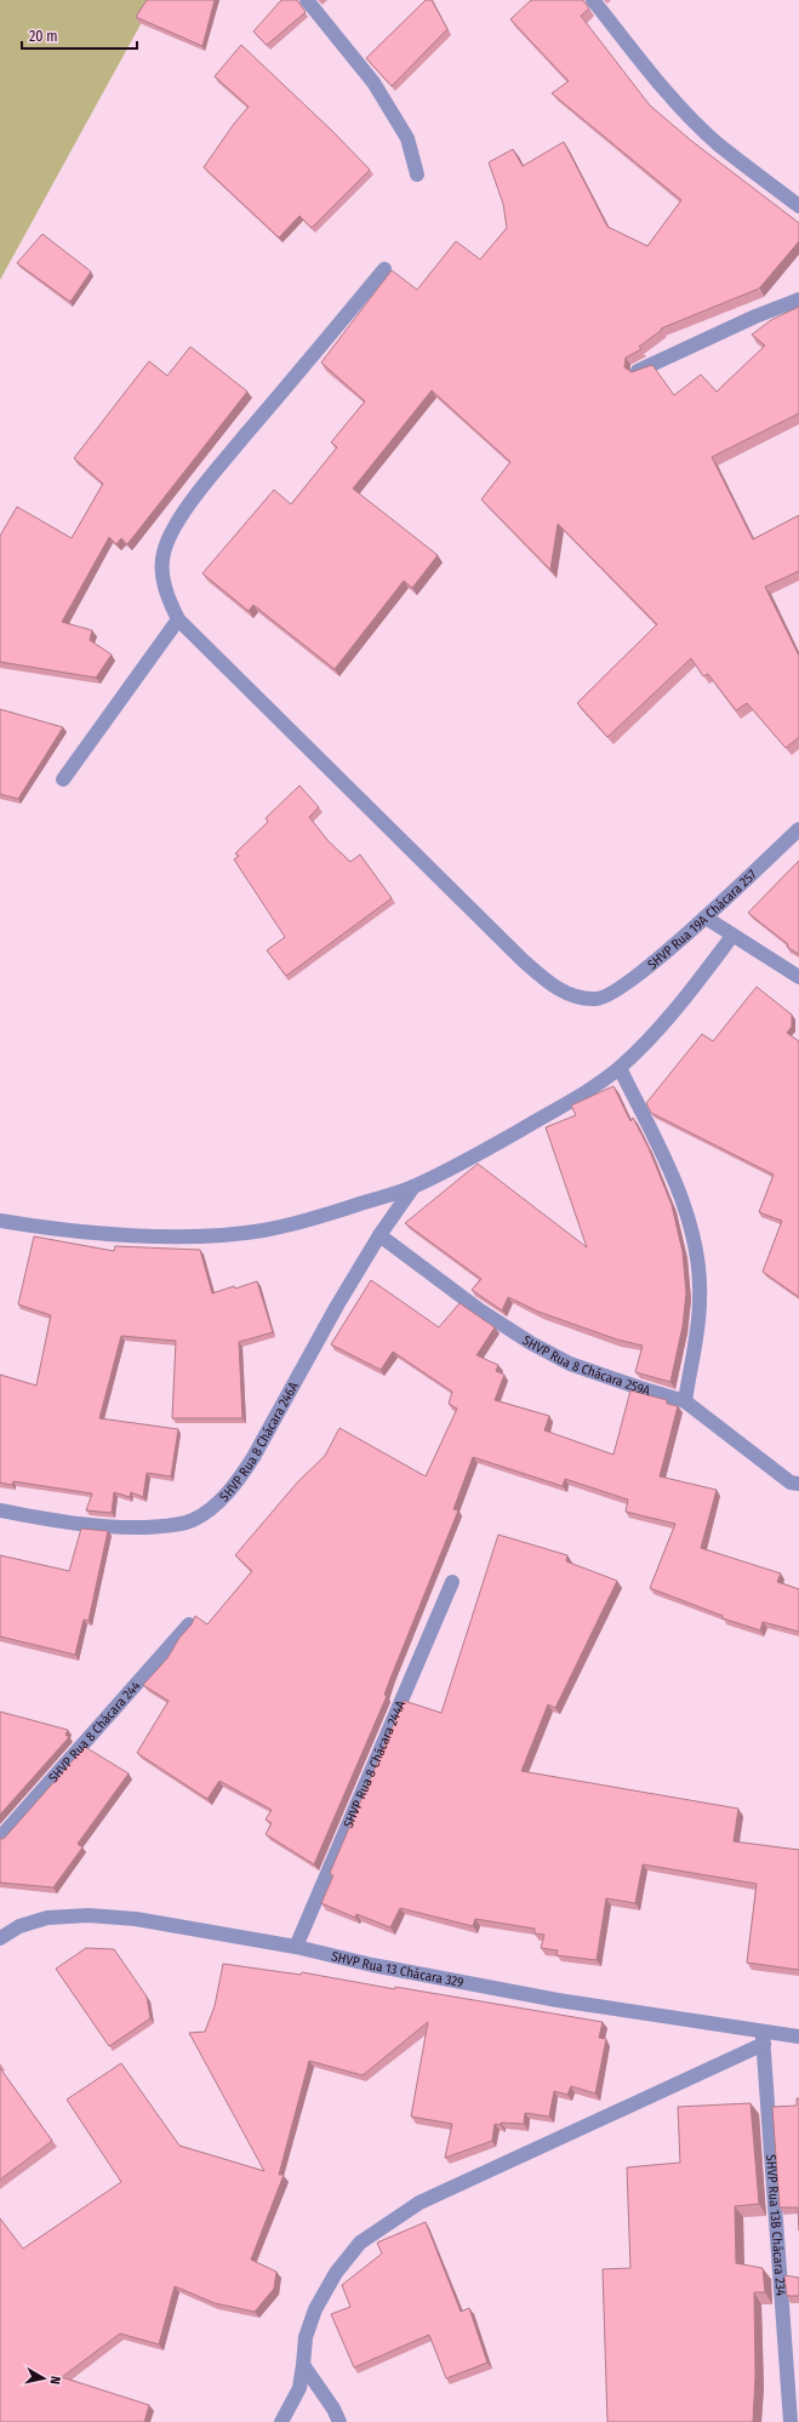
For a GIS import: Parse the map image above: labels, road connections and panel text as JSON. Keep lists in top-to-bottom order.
{
  "streets": {
    "street": [
      "SHVP Rua 19A Chácara 257",
      "SHVP Rua 8 Chácara 259A",
      "SHVP Rua 8 Chácara 246A",
      "SHVP Rua 8 Chácara 244",
      "SHVP Rua 8 Chácara 244A",
      "SHVP Rua 13 Chácara 329",
      "SHVP Rua 13B Chácara 234"
    ]
  },
  "crossings": [
    ["SHVP Rua 8 Chácara 259A", "SHVP Rua 8 Chácara 246A"],
    ["SHVP Rua 8 Chácara 244A", "SHVP Rua 13 Chácara 329"],
    ["SHVP Rua 13 Chácara 329", "SHVP Rua 13B Chácara 234"]
  ],
  "scale_bar": "20 m",
  "north": "right"
}
